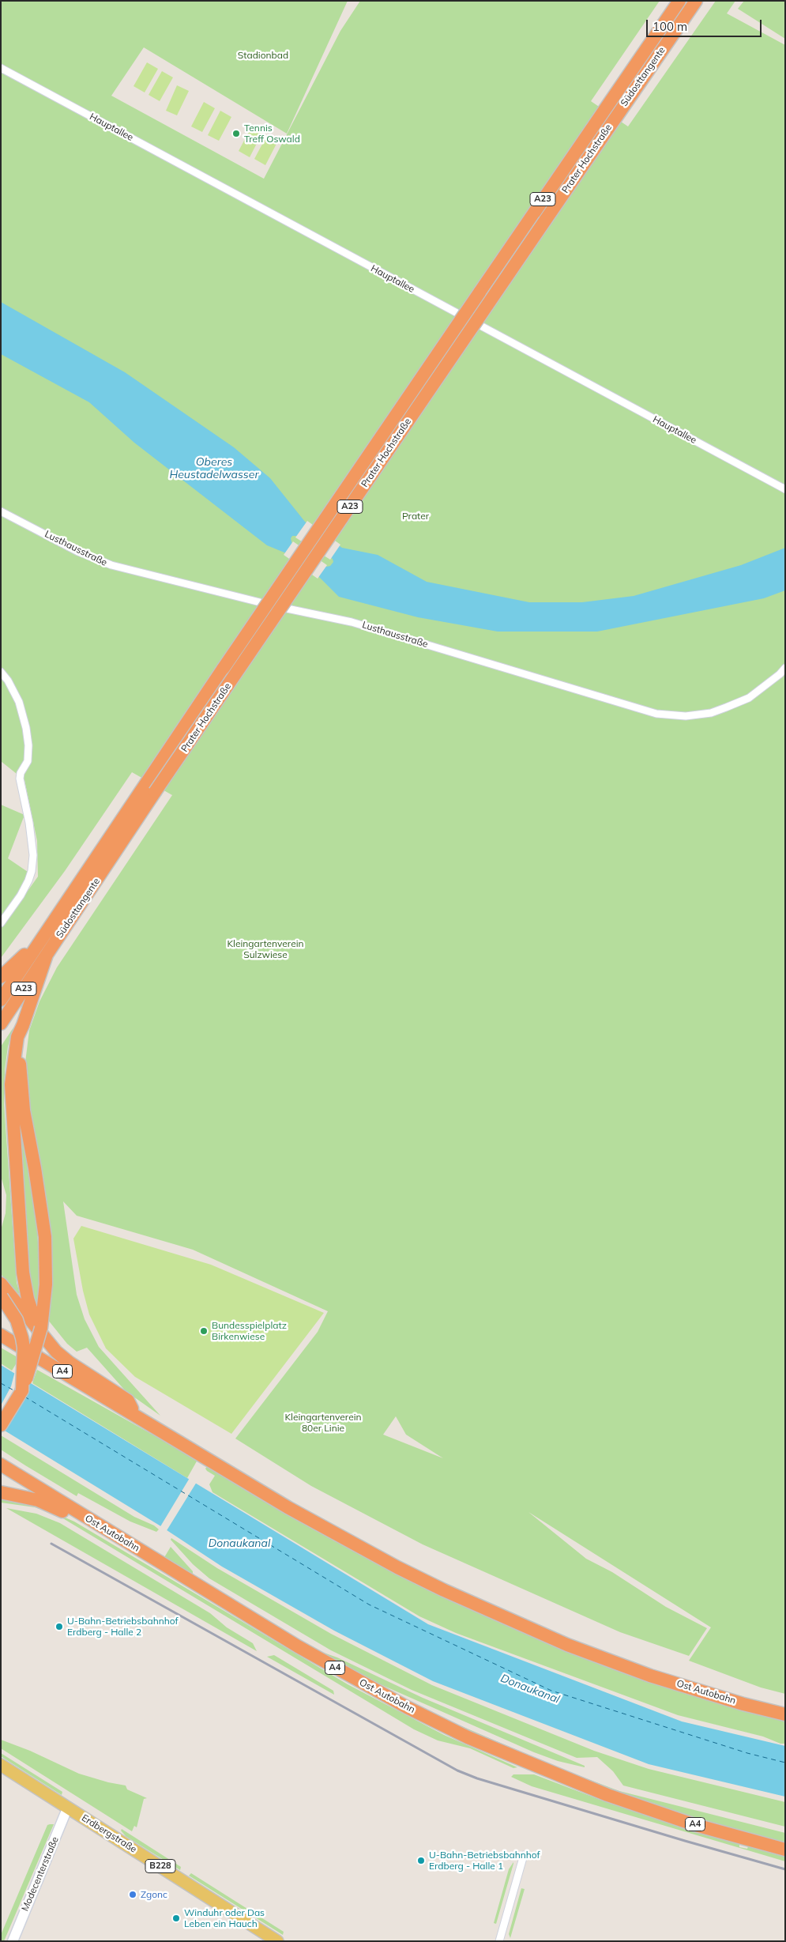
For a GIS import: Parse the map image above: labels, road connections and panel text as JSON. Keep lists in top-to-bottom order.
{
  "streets": {
    "highway": [
      "Südosttangente",
      "Prater Hochstraße",
      "A23",
      "A4",
      "Ost Autobahn"
    ],
    "main road": ["Erdbergstraße", "B228"],
    "street": ["Hauptallee", "Lusthausstraße", "Modecenterstraße"]
  },
  "crossings": [
    ["Südosttangente", "Prater Hochstraße"],
    ["Erdbergstraße", "Modecenterstraße"]
  ],
  "water": ["Oberes Heustadelwasser", "Donaukanal"],
  "parks": [
    "Stadionbad",
    "Prater",
    "Kleingartenverein Sulzwiese",
    "Kleingartenverein 80er Linie"
  ],
  "places": [
    "Tennis Treff Oswald",
    "Bundesspielplatz Birkenwiese",
    "U-Bahn-Betriebsbahnhof Erdberg - Halle 2",
    "U-Bahn-Betriebsbahnhof Erdberg - Halle 1",
    "Zgonc",
    "Winduhr oder Das Leben ein Hauch"
  ],
  "scale_bar": "100 m"
}
